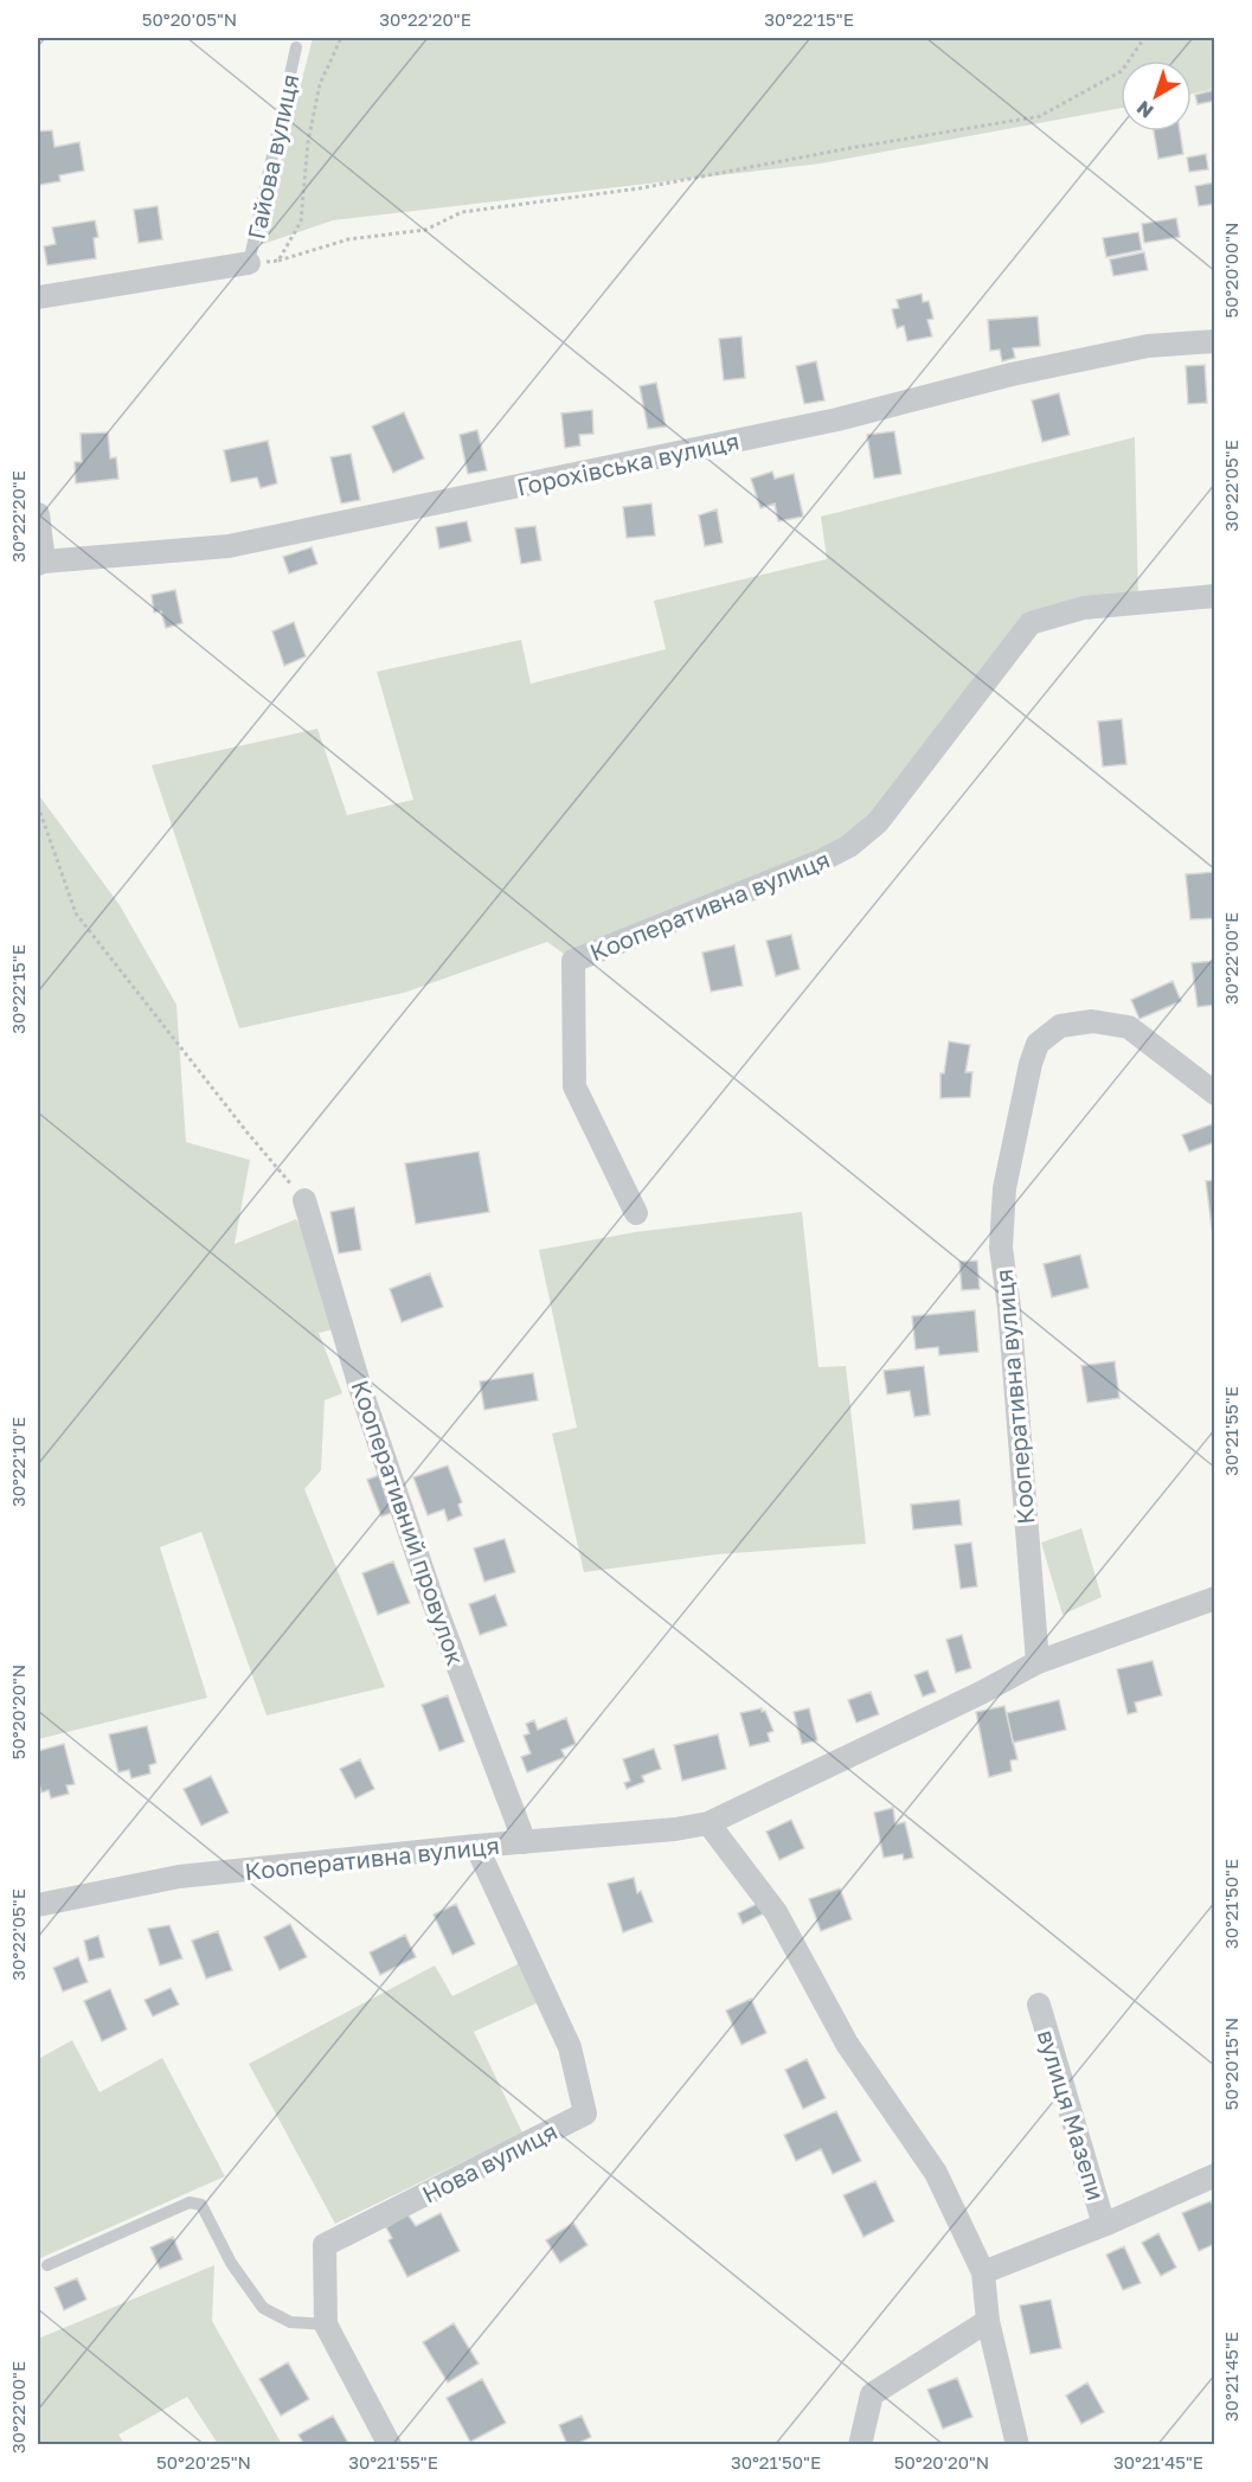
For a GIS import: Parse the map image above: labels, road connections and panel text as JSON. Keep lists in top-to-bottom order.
{
  "streets": {
    "street": [
      "Гайова вулиця",
      "Горохівська вулиця",
      "Кооперативна вулиця",
      "Кооперативний провулок",
      "вулиця Мазепи",
      "Нова вулиця"
    ]
  },
  "crossings": [
    ["Кооперативна вулиця", "Кооперативний провулок"],
    ["Кооперативна вулиця", "Нова вулиця"]
  ],
  "north": "bottom left",
  "coordinates": [
    "50°20'05\"N",
    "30°22'20\"E",
    "30°22'15\"E",
    "50°20'00\"N",
    "30°22'05\"E",
    "30°22'00\"E",
    "30°21'55\"E",
    "30°22'10\"E",
    "50°20'20\"N",
    "30°21'50\"E",
    "50°20'15\"N",
    "30°21'45\"E",
    "50°20'25\"N"
  ]
}
